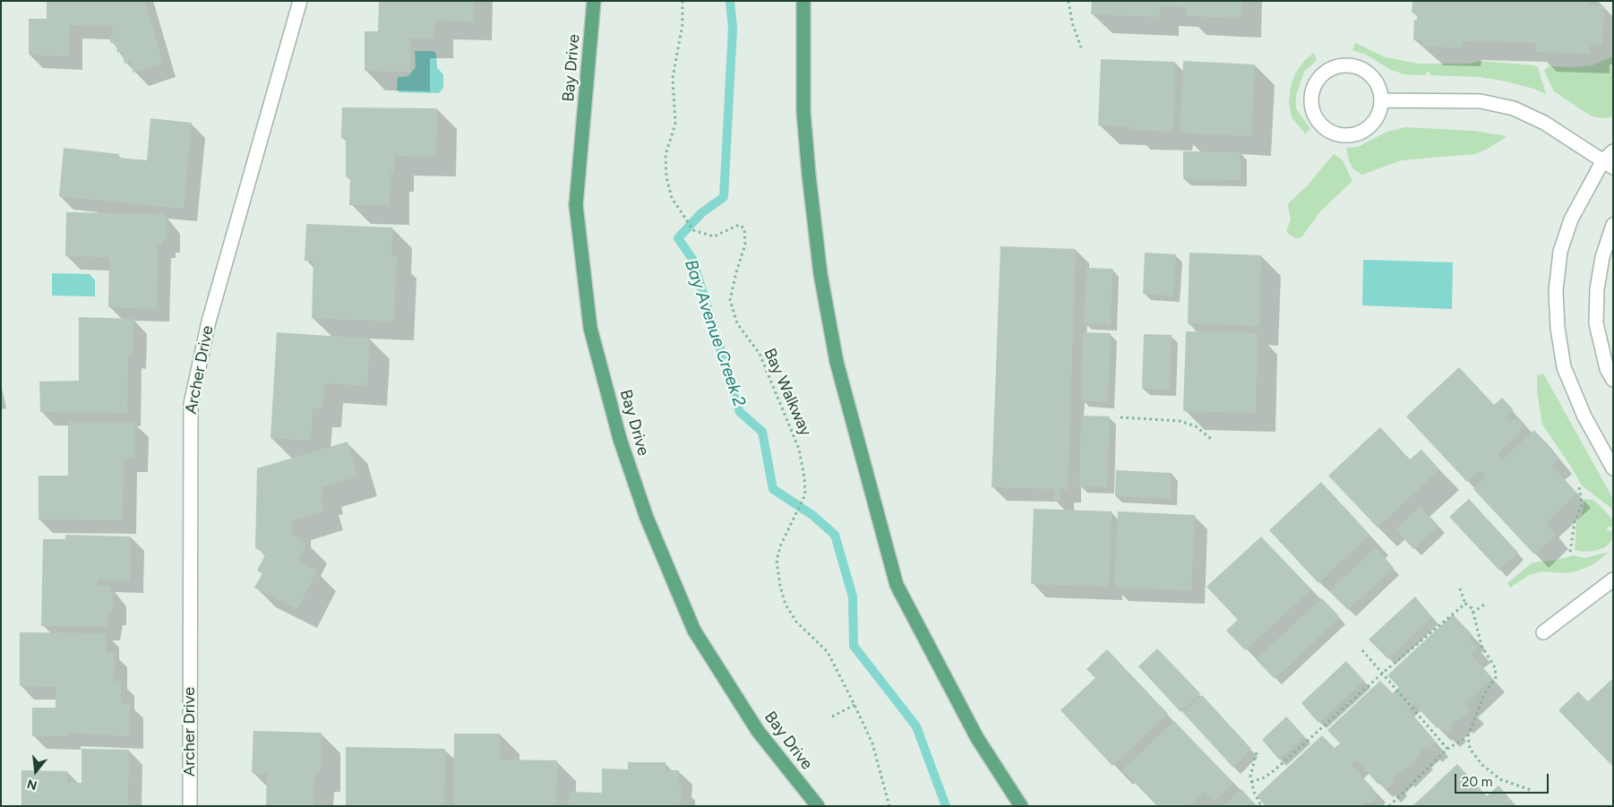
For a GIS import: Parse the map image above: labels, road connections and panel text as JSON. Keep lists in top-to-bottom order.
{
  "streets": {
    "main road": ["Bay Drive"],
    "street": ["Archer Drive"],
    "path": ["Bay Walkway"]
  },
  "water": ["Bay Avenue Creek 2"],
  "scale_bar": "20 m",
  "north": "bottom"
}
